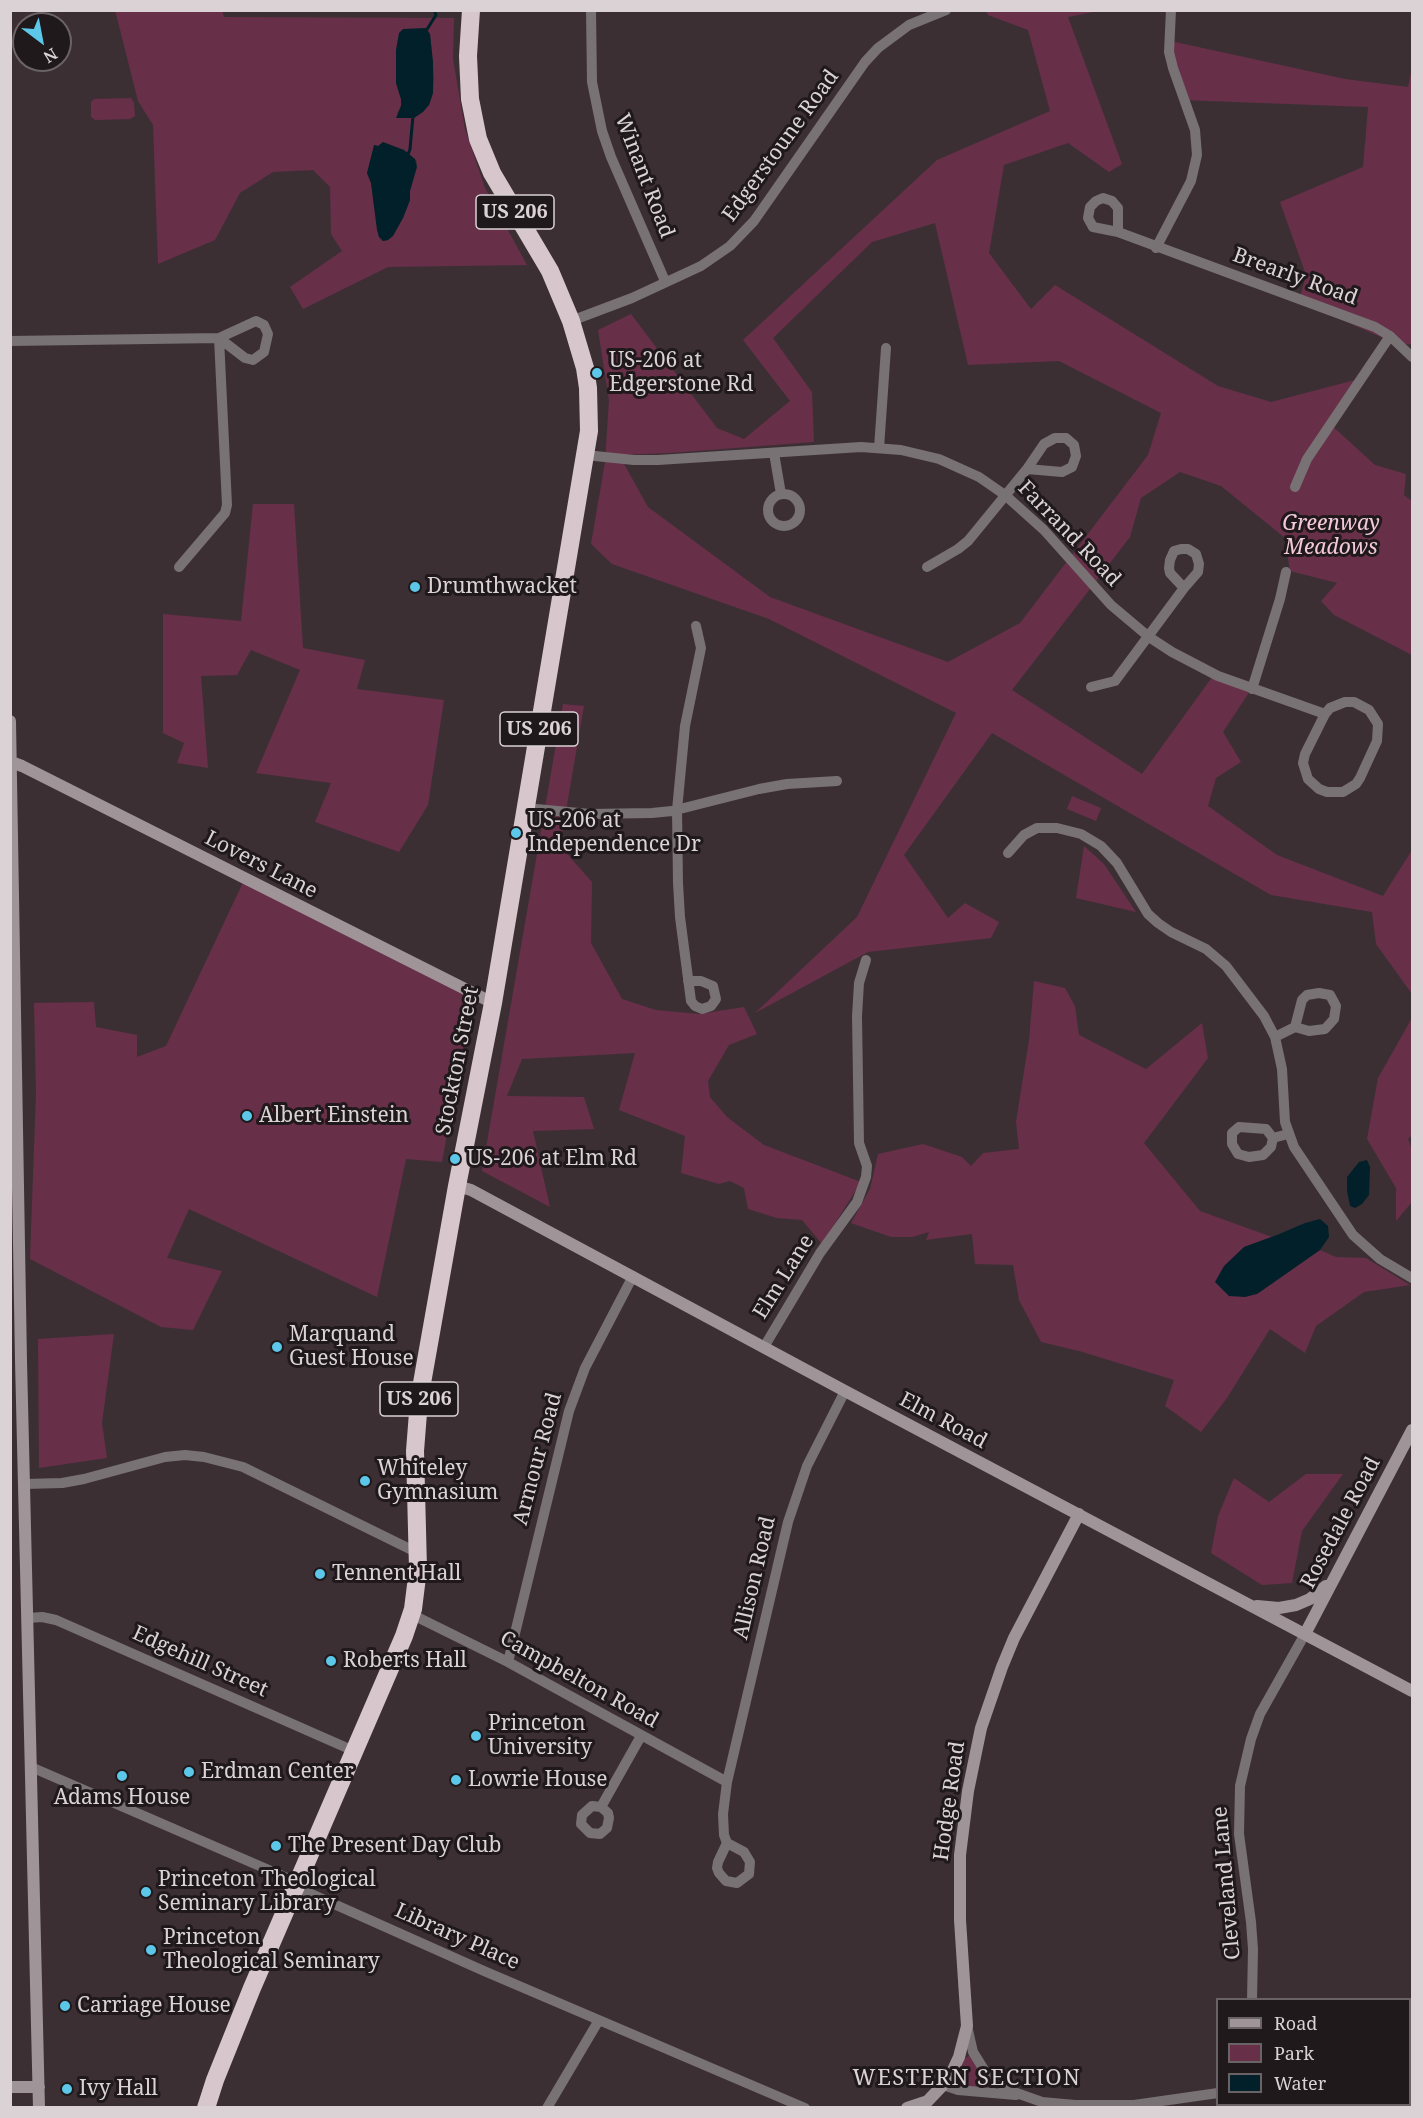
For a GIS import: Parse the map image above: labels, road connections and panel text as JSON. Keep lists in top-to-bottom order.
{
  "streets": {
    "highway": ["US 206", "Stockton Street"],
    "street": [
      "Edgerstoune Road",
      "Winant Road",
      "Brearly Road",
      "Farrand Road",
      "Lovers Lane",
      "Elm Lane",
      "Elm Road",
      "Armour Road",
      "Rosedale Road",
      "Allison Road",
      "Edgehill Street",
      "Campbelton Road",
      "Hodge Road",
      "Cleveland Lane",
      "Library Place"
    ]
  },
  "crossings": [
    ["Edgerstoune Road", "Winant Road"],
    ["Edgerstoune Road", "Stockton Street"],
    ["Farrand Road", "Stockton Street"],
    ["Lovers Lane", "Stockton Street"],
    ["Stockton Street", "Elm Road"],
    ["Stockton Street", "Edgehill Street"],
    ["Stockton Street", "Campbelton Road"],
    ["Stockton Street", "Library Place"],
    ["Elm Lane", "Elm Road"],
    ["Elm Road", "Armour Road"],
    ["Elm Road", "Rosedale Road"],
    ["Elm Road", "Allison Road"],
    ["Elm Road", "Hodge Road"],
    ["Elm Road", "Cleveland Lane"],
    ["Armour Road", "Campbelton Road"],
    ["Rosedale Road", "Cleveland Lane"],
    ["Allison Road", "Campbelton Road"]
  ],
  "districts": ["WESTERN SECTION"],
  "parks": ["Greenway Meadows"],
  "places": [
    "US-206 at Edgerstone Rd",
    "Drumthwacket",
    "US-206 at Independence Dr",
    "Albert Einstein",
    "US-206 at Elm Rd",
    "Marquand Guest House",
    "Whiteley Gymnasium",
    "Tennent Hall",
    "Roberts Hall",
    "Princeton University",
    "Erdman Center",
    "Adams House",
    "Lowrie House",
    "The Present Day Club",
    "Princeton Theological Seminary Library",
    "Princeton Theological Seminary",
    "Carriage House",
    "Ivy Hall"
  ],
  "legend": ["Road", "Park", "Water"],
  "north": "bottom right"
}
